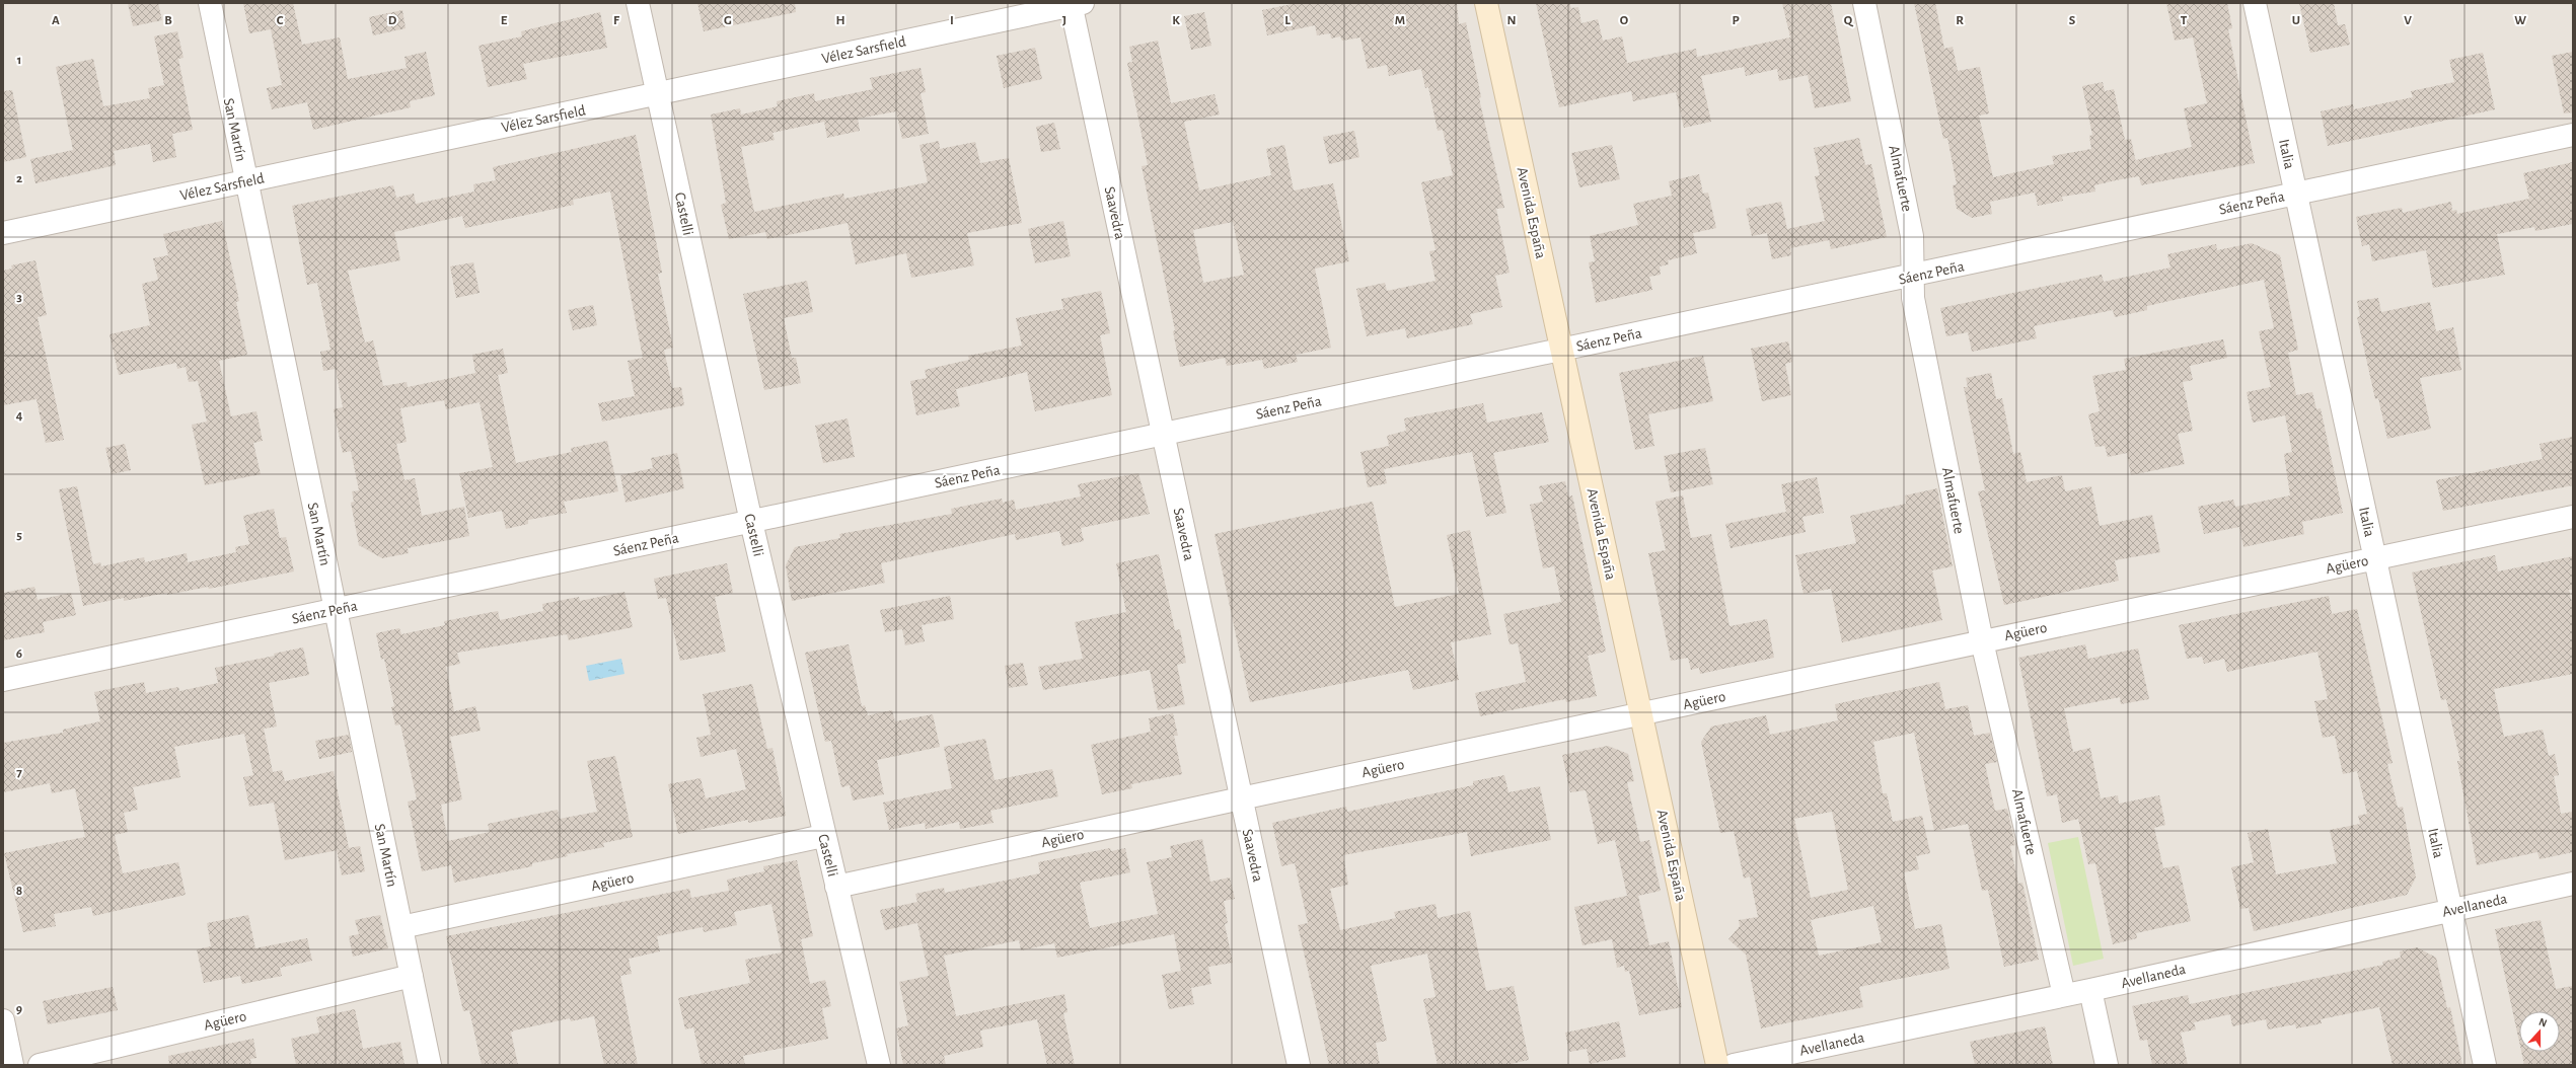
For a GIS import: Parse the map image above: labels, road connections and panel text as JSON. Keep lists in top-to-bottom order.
{
  "streets": {
    "main road": ["Avenida España"],
    "street": [
      "Vélez Sarsfield",
      "San Martín",
      "Italia",
      "Almafuerte",
      "Sáenz Peña",
      "Saavedra",
      "Castelli",
      "Agüero",
      "Avellaneda"
    ]
  },
  "crossings": [
    ["Vélez Sarsfield", "San Martín"],
    ["Vélez Sarsfield", "Saavedra"],
    ["Vélez Sarsfield", "Castelli"],
    ["San Martín", "Sáenz Peña"],
    ["San Martín", "Agüero"],
    ["Italia", "Sáenz Peña"],
    ["Italia", "Agüero"],
    ["Italia", "Avellaneda"],
    ["Almafuerte", "Sáenz Peña"],
    ["Almafuerte", "Agüero"],
    ["Almafuerte", "Avellaneda"],
    ["Sáenz Peña", "Saavedra"],
    ["Sáenz Peña", "Avenida España"],
    ["Sáenz Peña", "Castelli"],
    ["Saavedra", "Agüero"],
    ["Avenida España", "Agüero"],
    ["Castelli", "Agüero"]
  ],
  "north": "top",
  "grid": {
    "columns": [
      "A",
      "B",
      "C",
      "D",
      "E",
      "F",
      "G",
      "H",
      "I",
      "J",
      "K",
      "L",
      "M",
      "N",
      "O",
      "P",
      "Q",
      "R",
      "S",
      "T",
      "U",
      "V",
      "W"
    ],
    "rows": [
      "1",
      "2",
      "3",
      "4",
      "5",
      "6",
      "7",
      "8",
      "9"
    ]
  }
}
